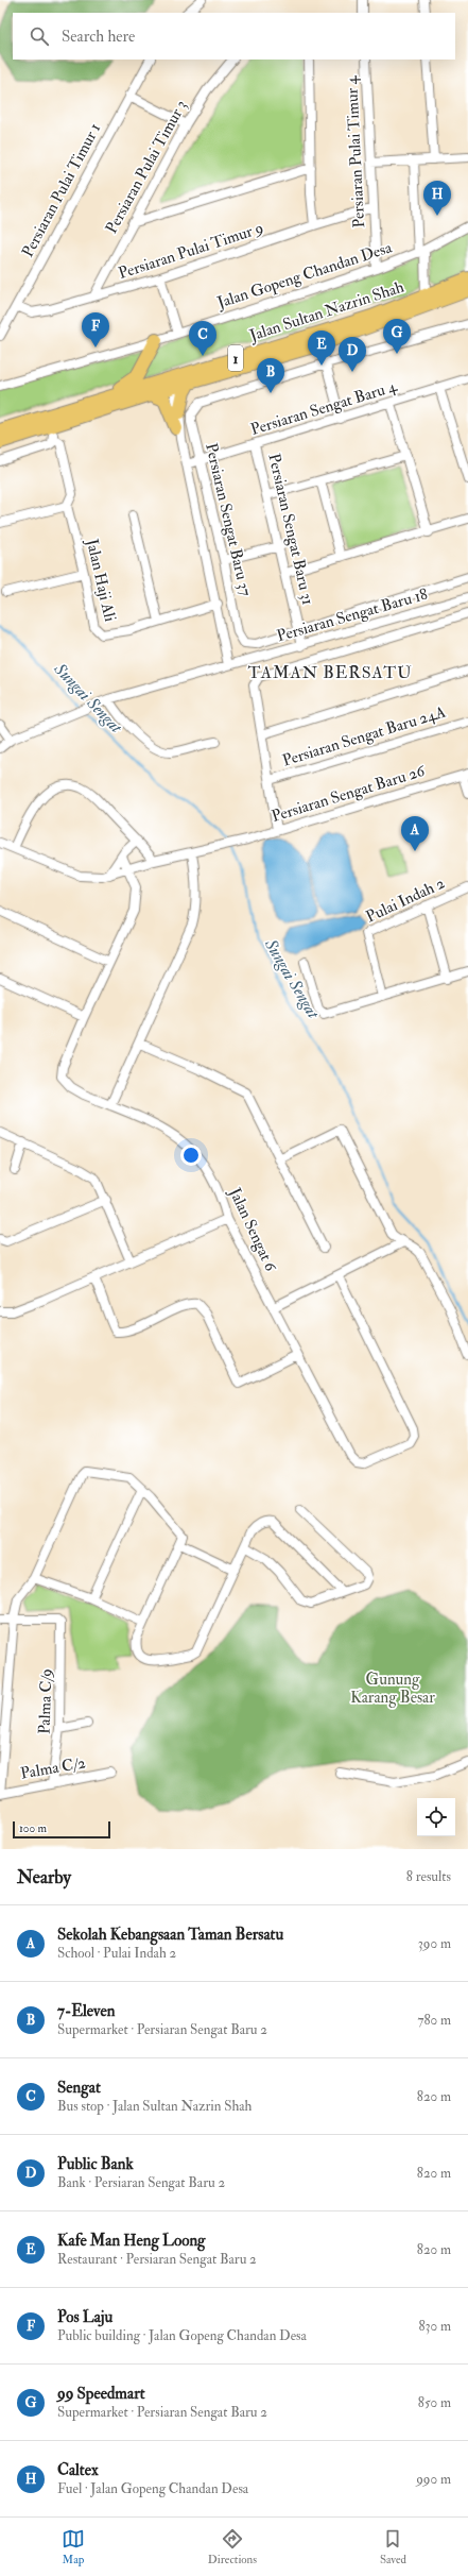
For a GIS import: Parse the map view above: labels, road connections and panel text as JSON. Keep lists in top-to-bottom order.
{
  "streets": {
    "highway": ["Jalan Sultan Nazrin Shah", "1"],
    "street": [
      "Persiaran Pulai Timur 4",
      "Persiaran Pulai Timur 3",
      "Persiaran Pulai Timur 1",
      "Persiaran Pulai Timur 9",
      "Jalan Gopeng Chandan Desa",
      "Persiaran Sengat Baru 4",
      "Persiaran Sengat Baru 37",
      "Persiaran Sengat Baru 31",
      "Jalan Haji Ali",
      "Persiaran Sengat Baru 18",
      "Persiaran Sengat Baru 24A",
      "Persiaran Sengat Baru 26",
      "Pulai Indah 2",
      "Jalan Sengat 6",
      "Palma C/9",
      "Palma C/2"
    ]
  },
  "crossings": [
    ["Persiaran Pulai Timur 4", "Persiaran Pulai Timur 9"],
    ["Persiaran Pulai Timur 4", "Jalan Gopeng Chandan Desa"],
    ["Persiaran Pulai Timur 3", "Persiaran Pulai Timur 9"],
    ["Persiaran Pulai Timur 1", "Persiaran Pulai Timur 9"],
    ["Persiaran Sengat Baru 4", "Persiaran Sengat Baru 37"],
    ["Persiaran Sengat Baru 4", "Persiaran Sengat Baru 31"],
    ["Persiaran Sengat Baru 37", "Persiaran Sengat Baru 31"],
    ["Persiaran Sengat Baru 31", "Persiaran Sengat Baru 18"],
    ["Palma C/9", "Palma C/2"]
  ],
  "districts": ["TAMAN BERSATU"],
  "water": ["Sungai Sengat"],
  "parks": ["Gunung Karang Besar"],
  "scale_bar": "100 m",
  "page": {
    "search": "Search here",
    "pins": [
      "H",
      "F",
      "G",
      "C",
      "E",
      "D",
      "B",
      "A"
    ],
    "scale": "100 m",
    "heading": ["Nearby", "8 results"],
    "list": [
      {
        "mark": "A",
        "name": "Sekolah Kebangsaan Taman Bersatu",
        "note": "School · Pulai Indah 2",
        "value": "390 m"
      },
      {
        "mark": "B",
        "name": "7-Eleven",
        "note": "Supermarket · Persiaran Sengat Baru 2",
        "value": "780 m"
      },
      {
        "mark": "C",
        "name": "Sengat",
        "note": "Bus stop · Jalan Sultan Nazrin Shah",
        "value": "820 m"
      },
      {
        "mark": "D",
        "name": "Public Bank",
        "note": "Bank · Persiaran Sengat Baru 2",
        "value": "820 m"
      },
      {
        "mark": "E",
        "name": "Kafe Man Heng Loong",
        "note": "Restaurant · Persiaran Sengat Baru 2",
        "value": "820 m"
      },
      {
        "mark": "F",
        "name": "Pos Laju",
        "note": "Public building · Jalan Gopeng Chandan Desa",
        "value": "830 m"
      },
      {
        "mark": "G",
        "name": "99 Speedmart",
        "note": "Supermarket · Persiaran Sengat Baru 2",
        "value": "850 m"
      },
      {
        "mark": "H",
        "name": "Caltex",
        "note": "Fuel · Jalan Gopeng Chandan Desa",
        "value": "990 m"
      }
    ],
    "nav": ["Map", "Directions", "Saved"]
  }
}
